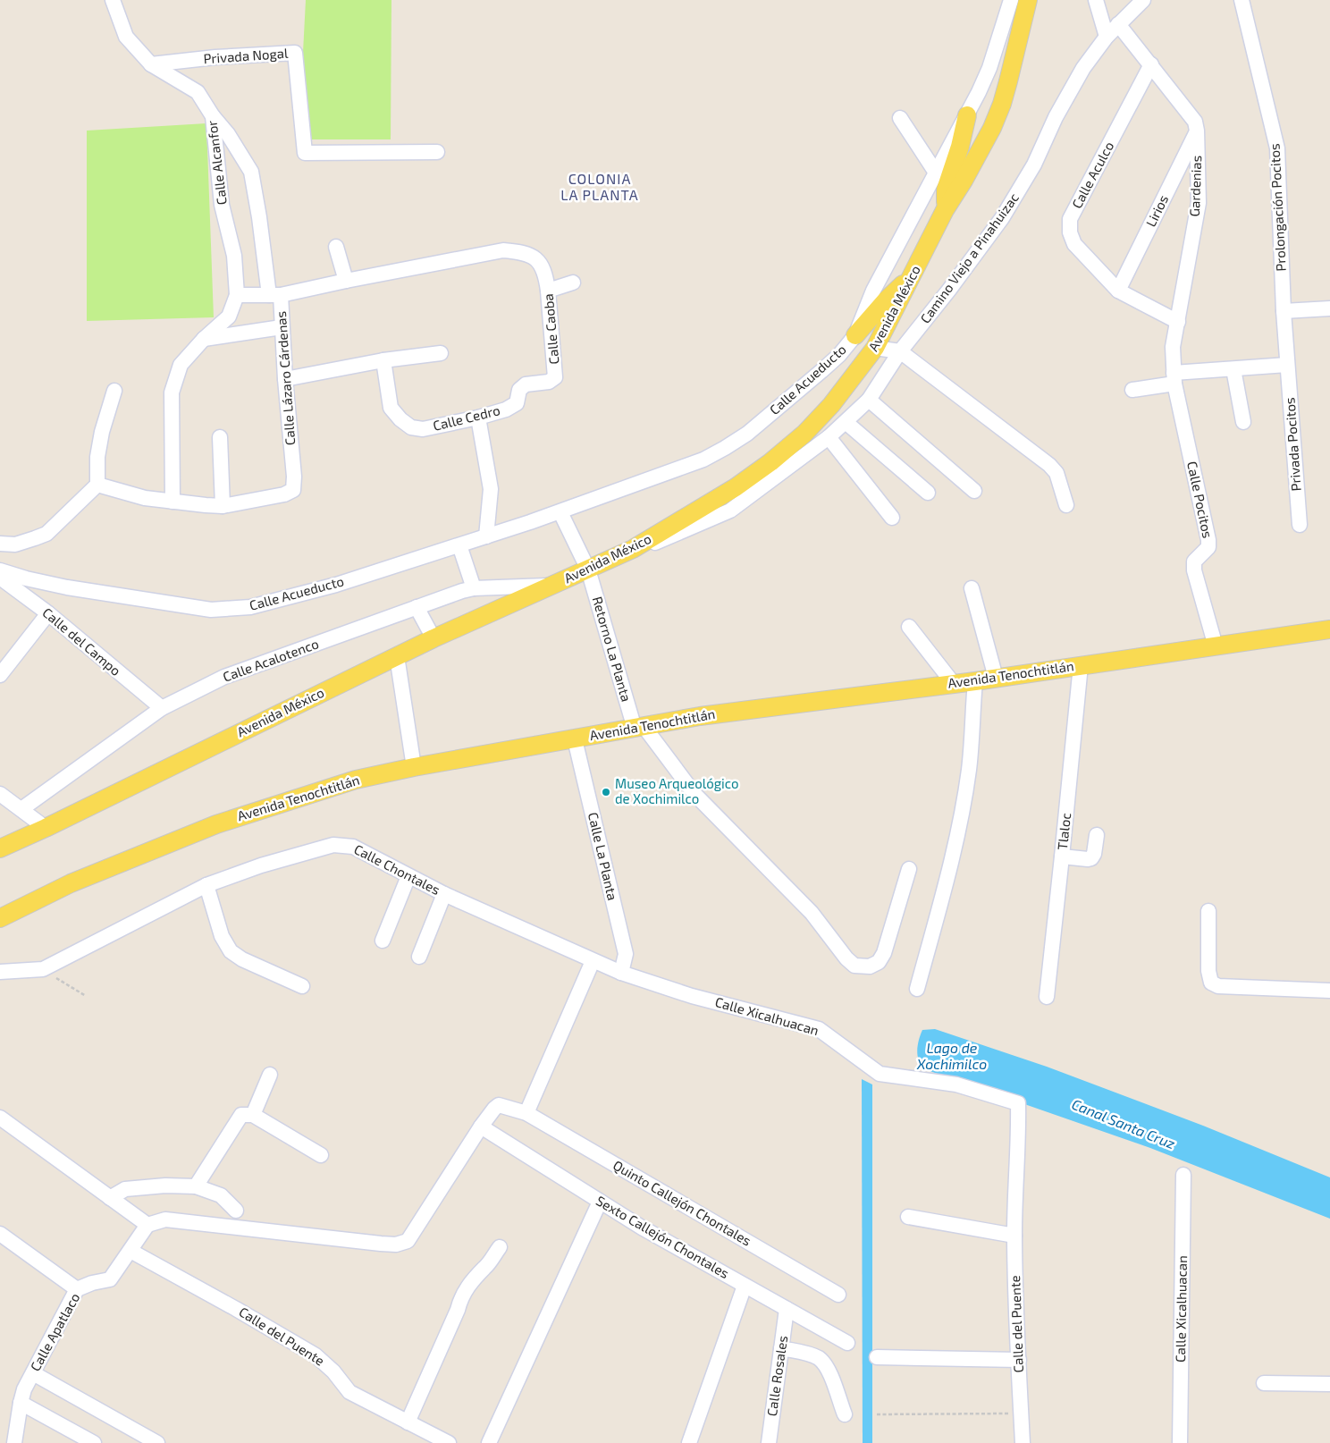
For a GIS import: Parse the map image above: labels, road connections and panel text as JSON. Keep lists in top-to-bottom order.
{
  "streets": {
    "main road": ["Avenida México", "Avenida Tenochtitlán"],
    "street": [
      "Privada Nogal",
      "Calle Alcanfor",
      "Calle Aculco",
      "Gardenias",
      "Prolongación Pocitos",
      "Lirios",
      "Camino Viejo a Pinahuizac",
      "Calle Caoba",
      "Calle Lázaro Cárdenas",
      "Calle Acueducto",
      "Calle Cedro",
      "Privada Pocitos",
      "Calle Pocitos",
      "Calle del Campo",
      "Retorno La Planta",
      "Calle Acalotenco",
      "Tlaloc",
      "Calle La Planta",
      "Calle Chontales",
      "Calle Xicalhuacan",
      "Quinto Callejón Chontales",
      "Sexto Callejón Chontales",
      "Calle del Puente",
      "Calle Apatlaco",
      "Calle Rosales"
    ]
  },
  "crossings": [
    ["Privada Nogal", "Calle Alcanfor"],
    ["Calle Aculco", "Gardenias"],
    ["Calle Aculco", "Lirios"],
    ["Gardenias", "Lirios"],
    ["Gardenias", "Camino Viejo a Pinahuizac"],
    ["Gardenias", "Calle Pocitos"],
    ["Prolongación Pocitos", "Privada Pocitos"],
    ["Camino Viejo a Pinahuizac", "Avenida México"],
    ["Avenida México", "Retorno La Planta"],
    ["Avenida México", "Calle Acalotenco"],
    ["Calle Caoba", "Calle Lázaro Cárdenas"],
    ["Calle Caoba", "Calle Cedro"],
    ["Calle Pocitos", "Avenida Tenochtitlán"],
    ["Calle del Campo", "Calle Acalotenco"],
    ["Retorno La Planta", "Avenida Tenochtitlán"],
    ["Avenida Tenochtitlán", "Tlaloc"],
    ["Avenida Tenochtitlán", "Calle La Planta"],
    ["Calle La Planta", "Calle Chontales"],
    ["Calle Chontales", "Calle Xicalhuacan"],
    ["Calle Xicalhuacan", "Calle del Puente"],
    ["Quinto Callejón Chontales", "Sexto Callejón Chontales"],
    ["Sexto Callejón Chontales", "Calle Rosales"],
    ["Calle del Puente", "Calle Apatlaco"]
  ],
  "districts": ["COLONIA LA PLANTA"],
  "water": ["Lago de Xochimilco", "Canal Santa Cruz"],
  "places": ["Museo Arqueológico de Xochimilco"]
}
